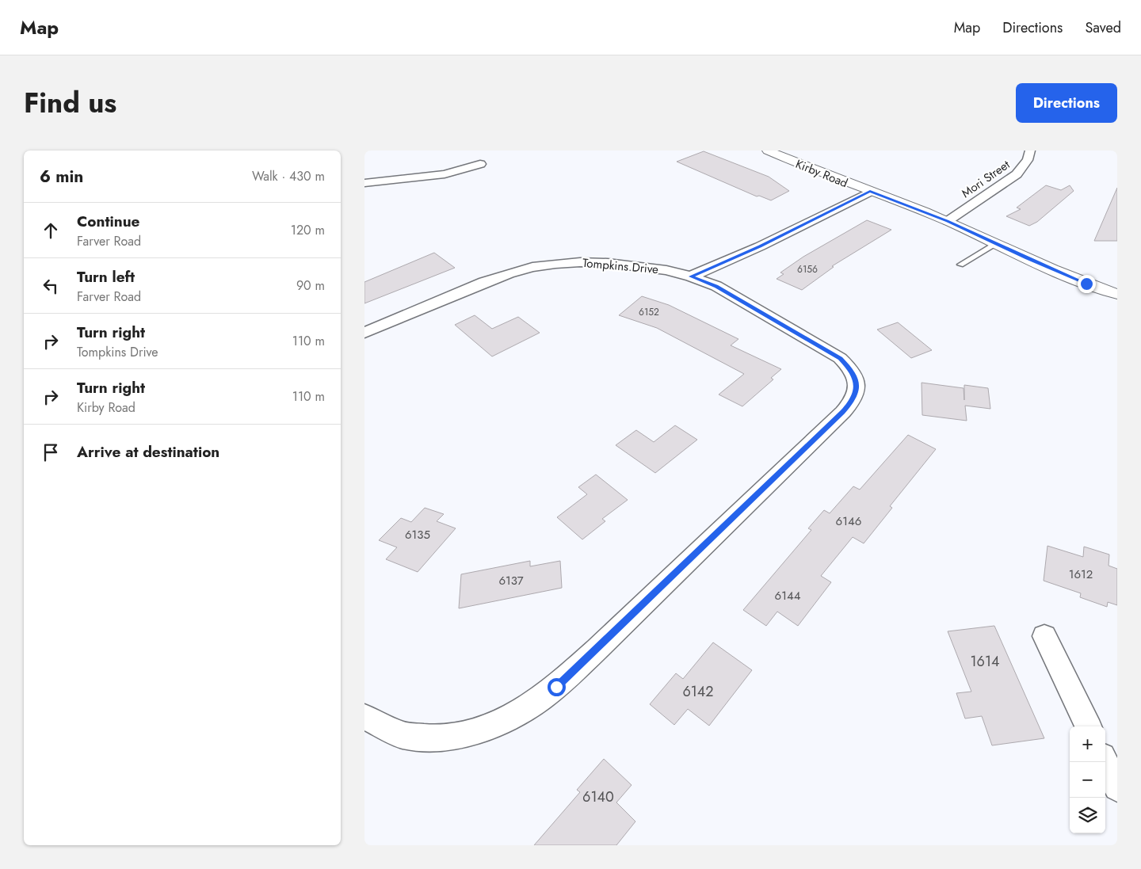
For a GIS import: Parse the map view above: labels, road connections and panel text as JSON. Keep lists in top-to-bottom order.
{
  "streets": {
    "main road": ["Kirby Road"],
    "street": ["Mori Street", "Tompkins Drive"]
  },
  "crossings": [
    ["Kirby Road", "Mori Street"]
  ],
  "house_numbers": [
    "6156",
    "6152",
    "6146",
    "6135",
    "1612",
    "6137",
    "6144",
    "1614",
    "6142",
    "6140"
  ],
  "page": {
    "header": "Map",
    "nav": ["Map", "Directions", "Saved"],
    "title": "Find us",
    "buttons": "Directions",
    "heading": ["6 min", "Walk · 430 m"],
    "list": [
      ["Continue", "Farver Road", "120 m"],
      ["Turn left", "Farver Road", "90 m"],
      ["Turn right", "Tompkins Drive", "110 m"],
      ["Turn right", "Kirby Road", "110 m"],
      "Arrive at destination"
    ],
    "map_buttons": ["+", "−"]
  }
}
